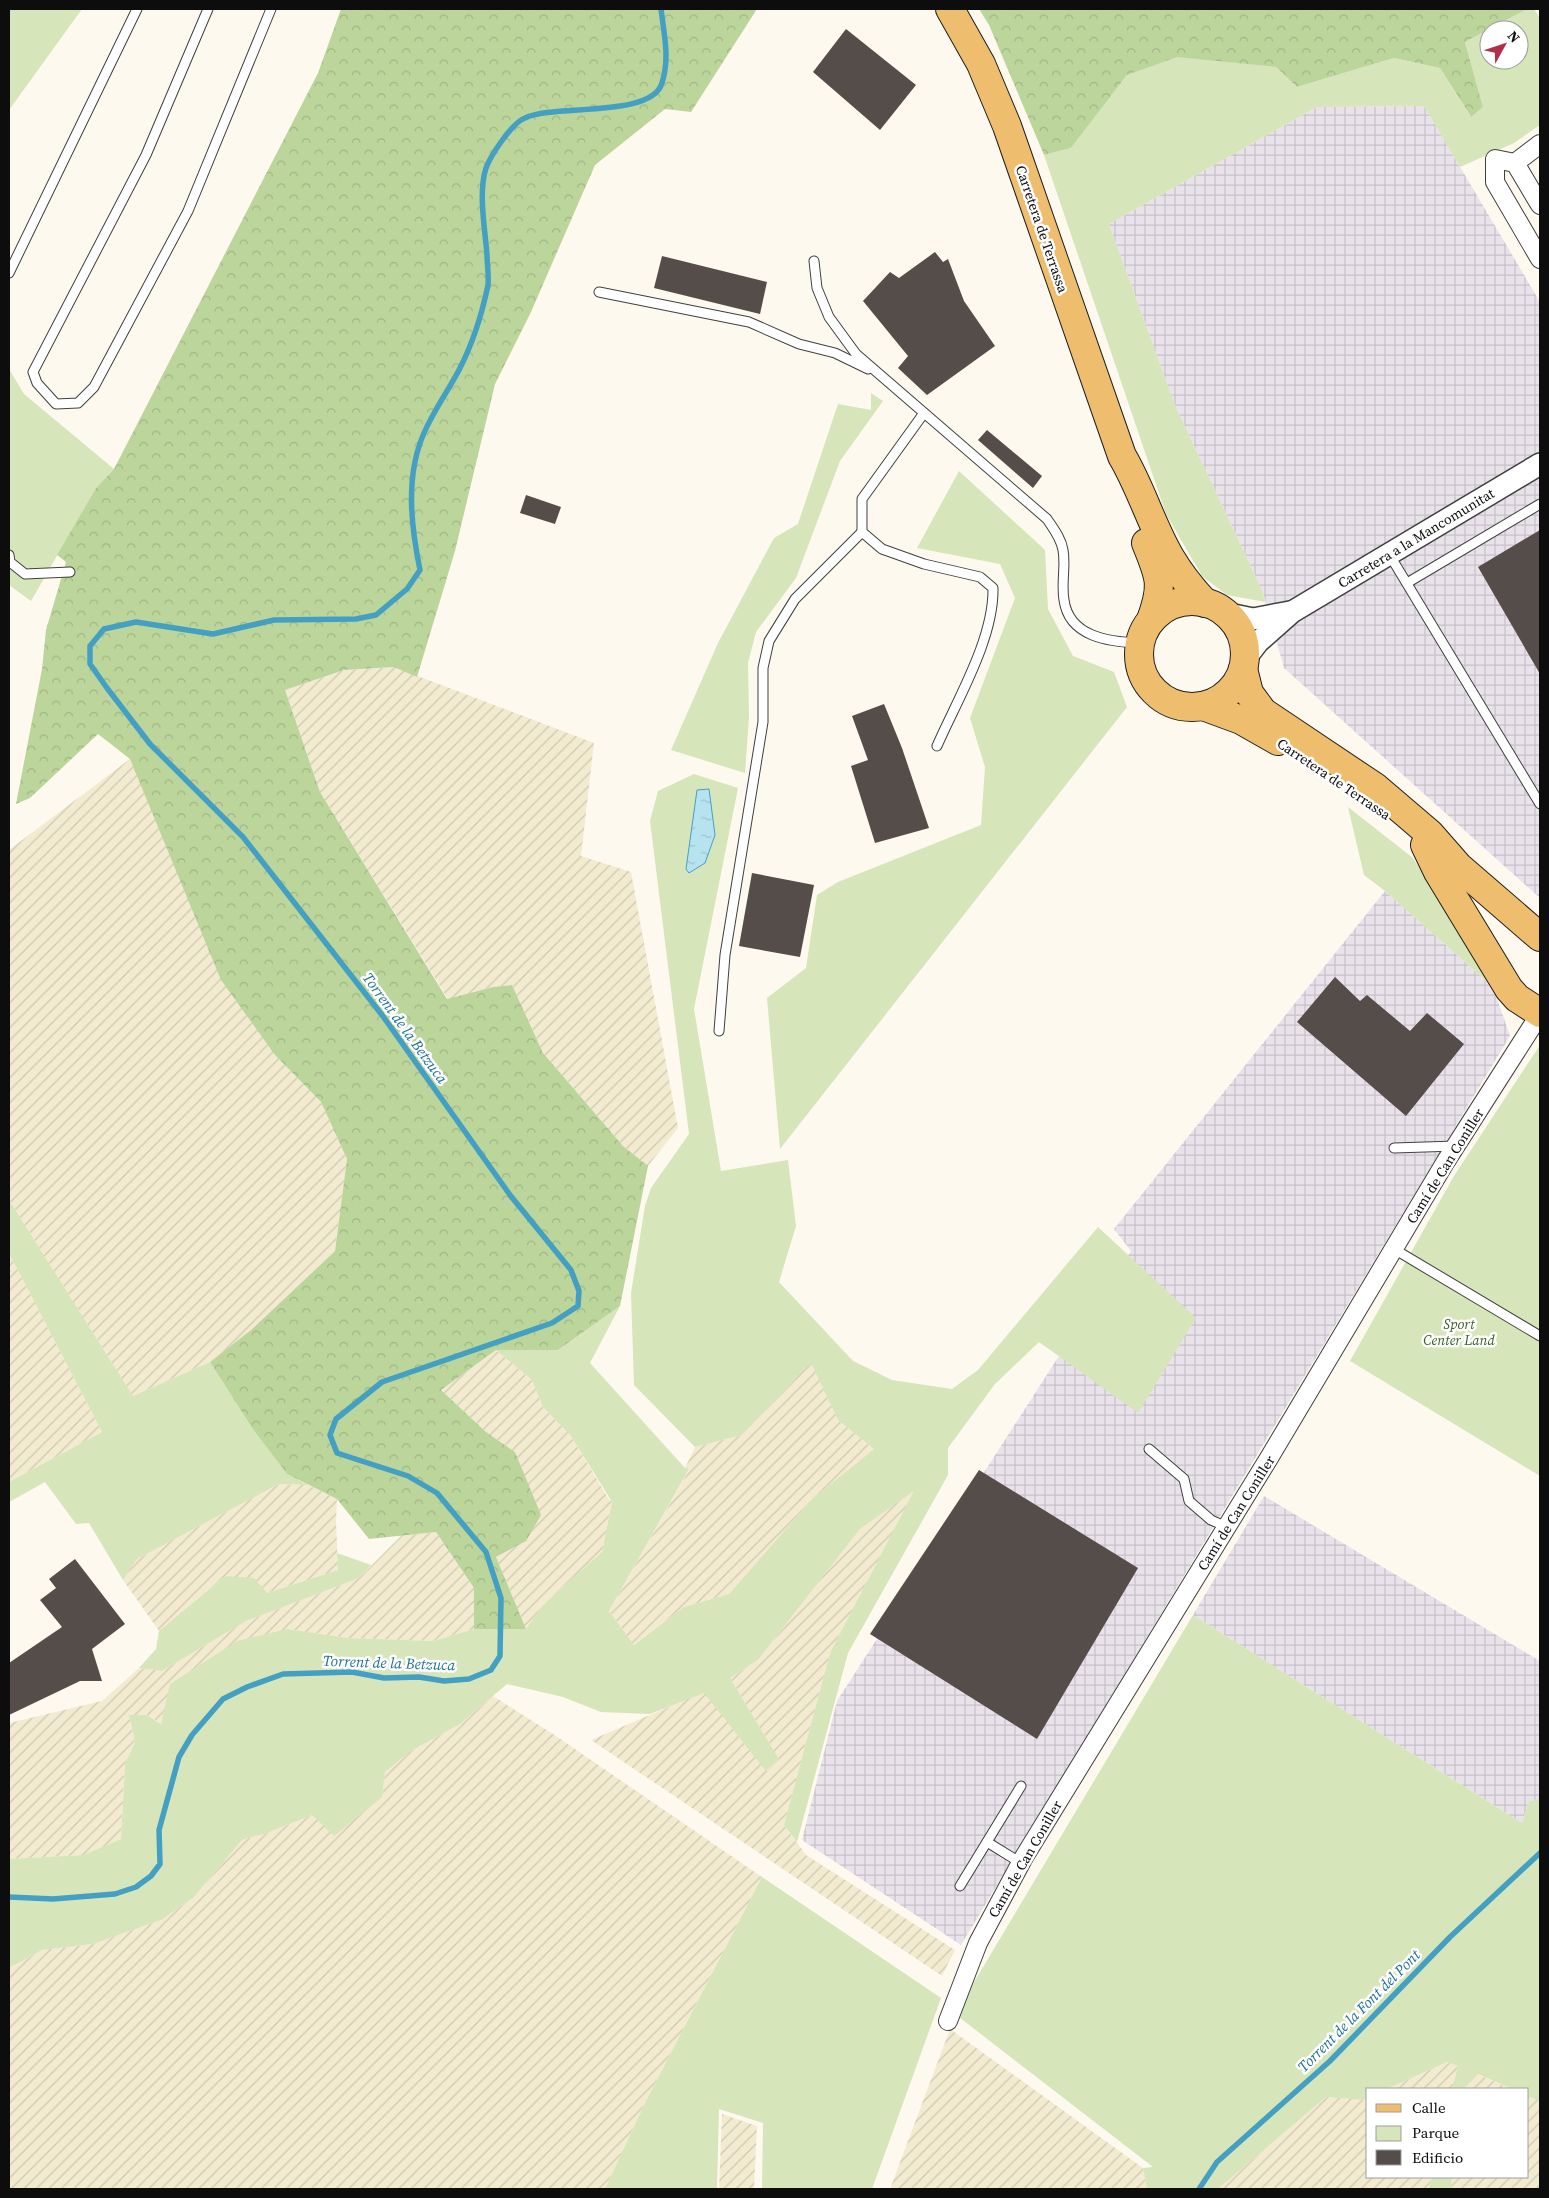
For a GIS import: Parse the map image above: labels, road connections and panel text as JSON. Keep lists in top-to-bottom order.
{
  "streets": {
    "main road": ["Carretera de Terrassa"],
    "street": ["Carretera a la Mancomunitat", "Camí de Can Coniller"]
  },
  "crossings": [
    ["Carretera de Terrassa", "Carretera a la Mancomunitat"]
  ],
  "water": ["Torrent de la Betzuca", "Torrent de la Font del Pont"],
  "parks": ["Sport Center Land"],
  "legend": ["Calle", "Parque", "Edificio"],
  "north": "top right"
}
